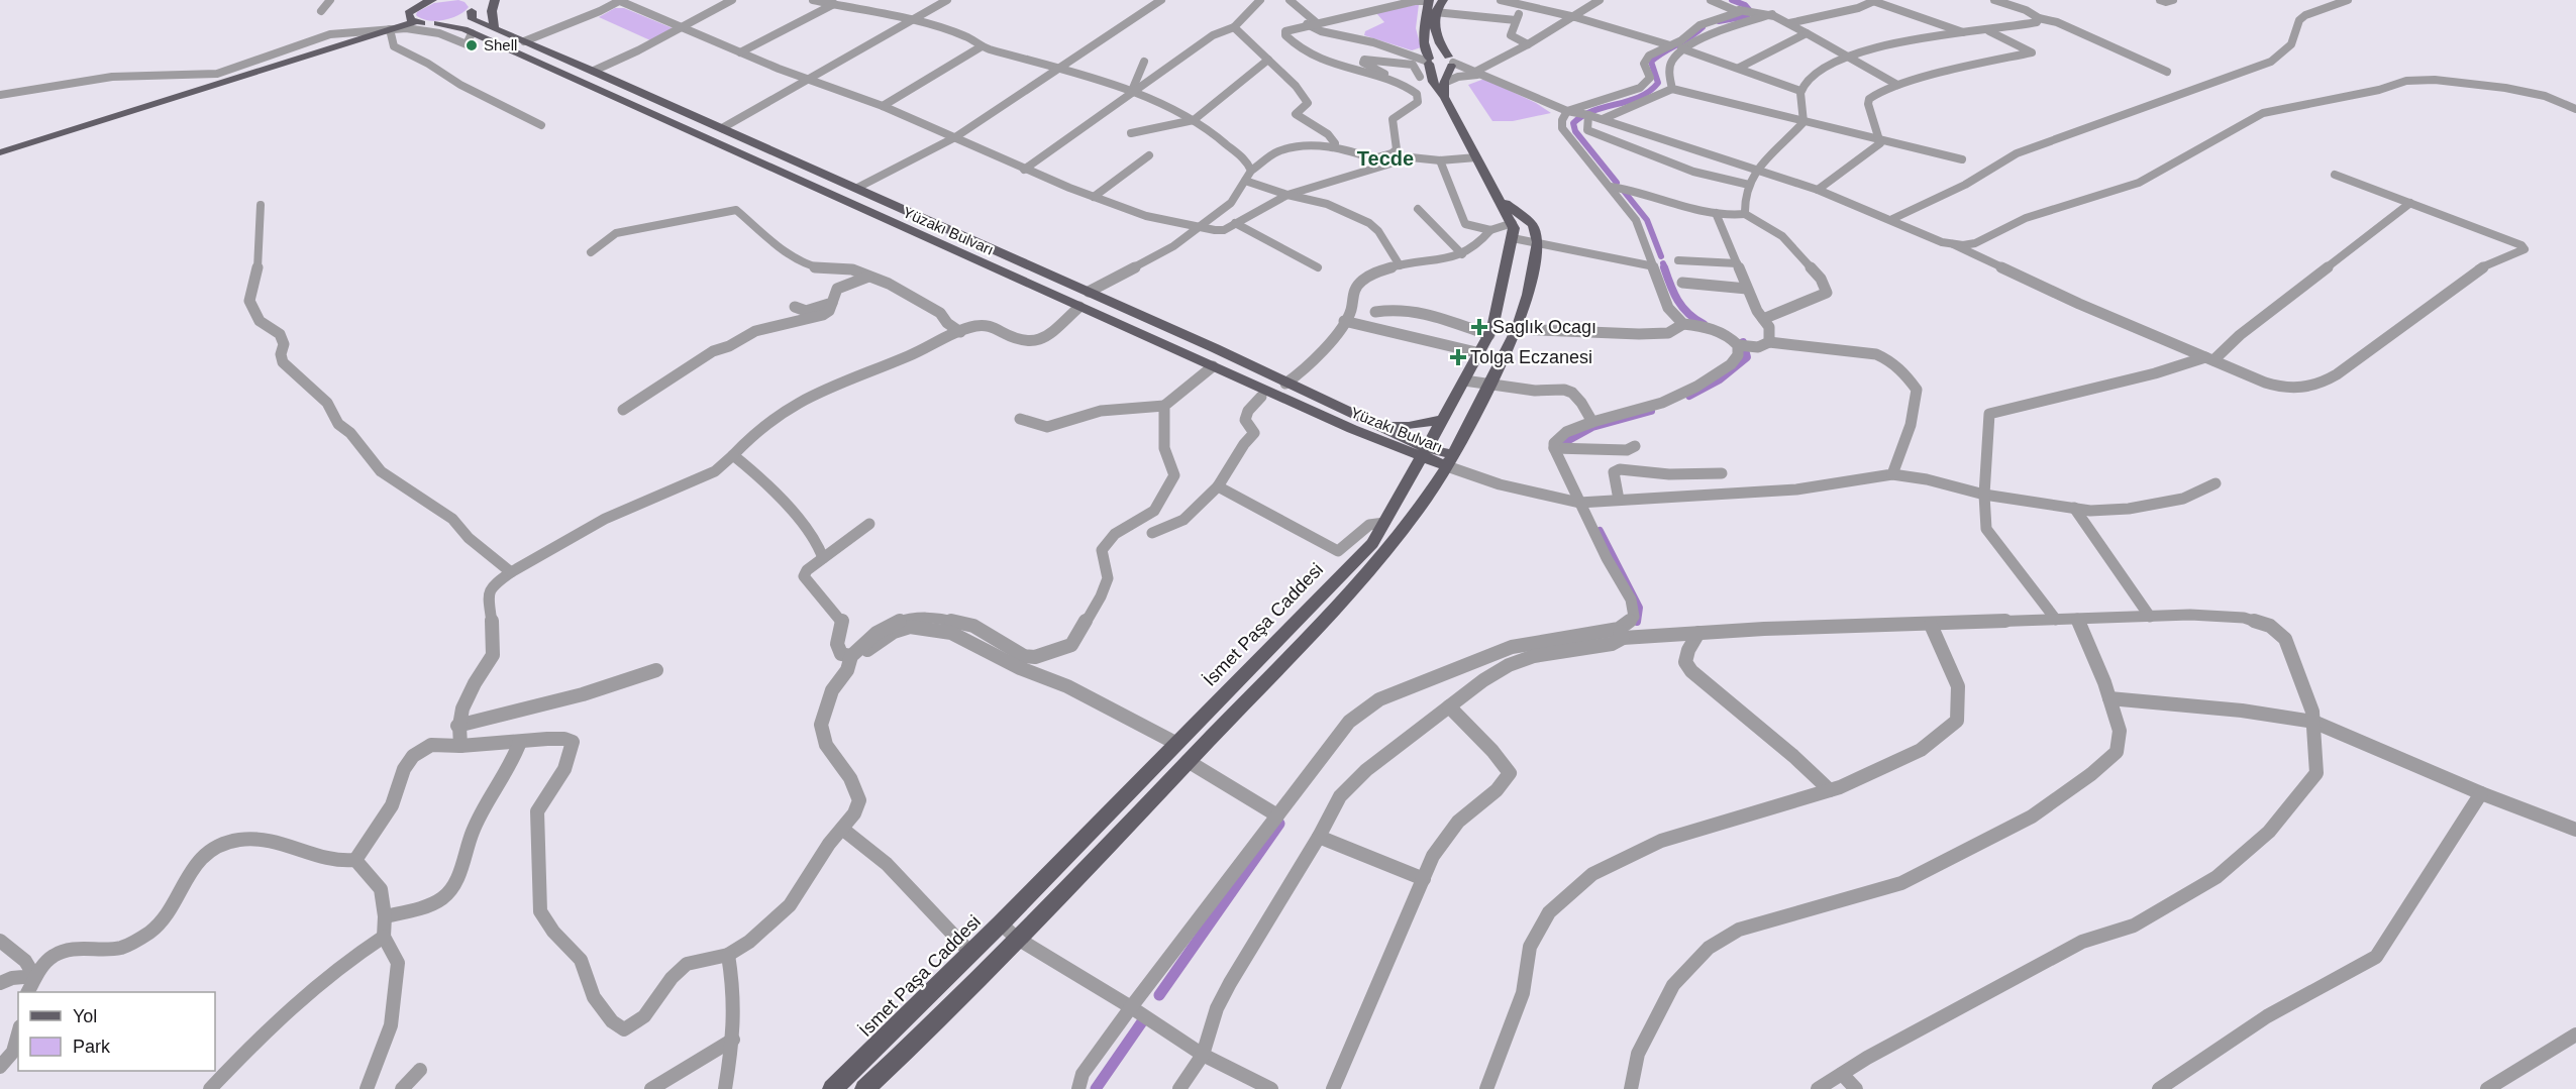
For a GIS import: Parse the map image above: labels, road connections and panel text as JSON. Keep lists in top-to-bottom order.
{
  "streets": {
    "main road": ["Yüzakı Bulvarı", "İsmet Paşa Caddesi"]
  },
  "crossings": [
    ["Yüzakı Bulvarı", "İsmet Paşa Caddesi"]
  ],
  "districts": ["Tecde"],
  "places": {
    "other": ["Shell"],
    "health": ["Saglık Ocagı", "Tolga Eczanesi"]
  },
  "legend": ["Yol", "Park"]
}
